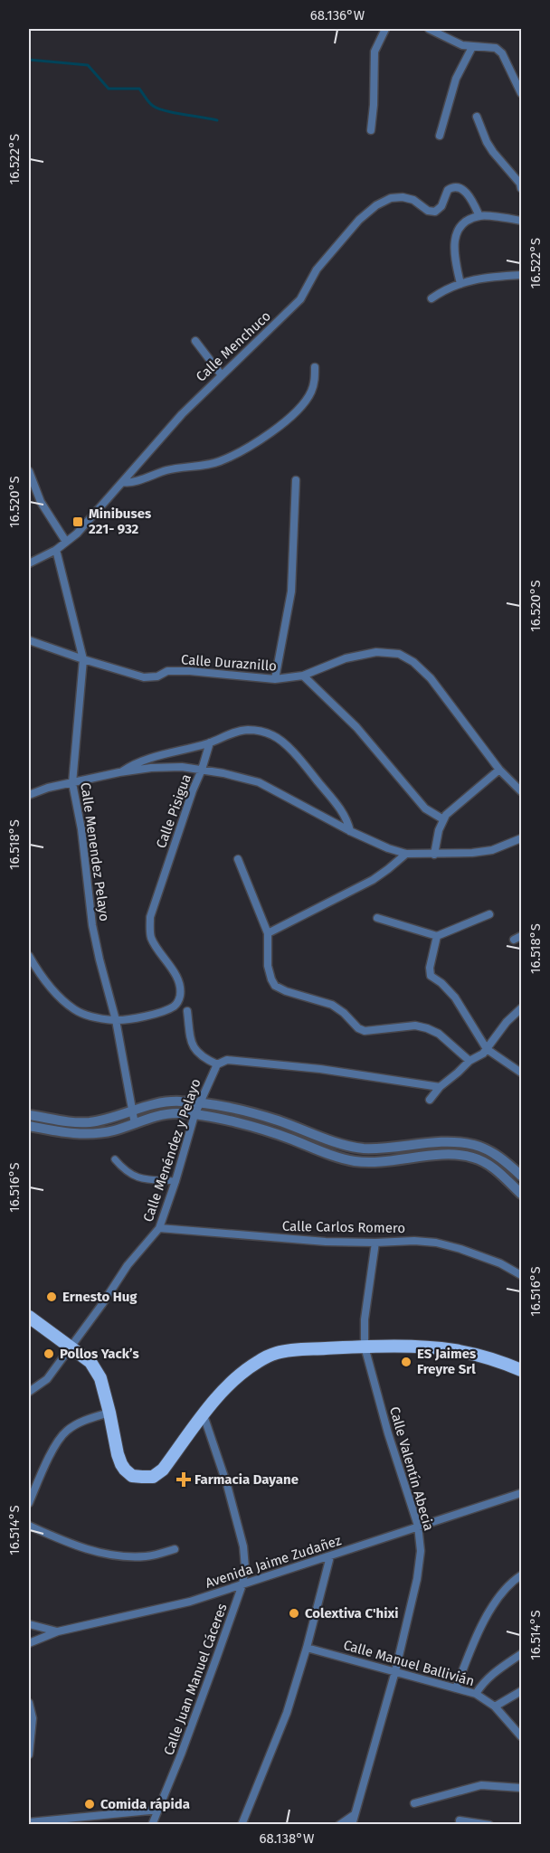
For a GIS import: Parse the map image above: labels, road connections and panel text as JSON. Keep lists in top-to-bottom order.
{
  "streets": {
    "street": [
      "Calle Menchuco",
      "Calle Duraznillo",
      "Calle Pisigua",
      "Calle Menendez Pelayo",
      "Calle Menéndez y Pelayo",
      "Calle Carlos Romero",
      "Calle Valentín Abecia",
      "Avenida Jaime Zudañez",
      "Calle Manuel Ballivián",
      "Calle Juan Manuel Cáceres"
    ]
  },
  "crossings": [
    ["Calle Menchuco", "Calle Menendez Pelayo"],
    ["Calle Duraznillo", "Calle Menendez Pelayo"],
    ["Calle Pisigua", "Calle Menendez Pelayo"],
    ["Calle Menéndez y Pelayo", "Calle Carlos Romero"],
    ["Calle Carlos Romero", "Calle Valentín Abecia"],
    ["Calle Valentín Abecia", "Avenida Jaime Zudañez"],
    ["Calle Valentín Abecia", "Calle Manuel Ballivián"],
    ["Avenida Jaime Zudañez", "Calle Juan Manuel Cáceres"]
  ],
  "places": {
    "transit": ["Minibuses 221- 932"],
    "other": [
      "Ernesto Hug",
      "Pollos Yack’s",
      "ES Jaimes Freyre Srl",
      "Colextiva C'hixi",
      "Comida rápida"
    ],
    "health": ["Farmacia Dayane"]
  },
  "coordinates": [
    "68.136°W",
    "16.522°S",
    "16.520°S",
    "16.518°S",
    "16.516°S",
    "16.514°S",
    "68.138°W"
  ]
}
